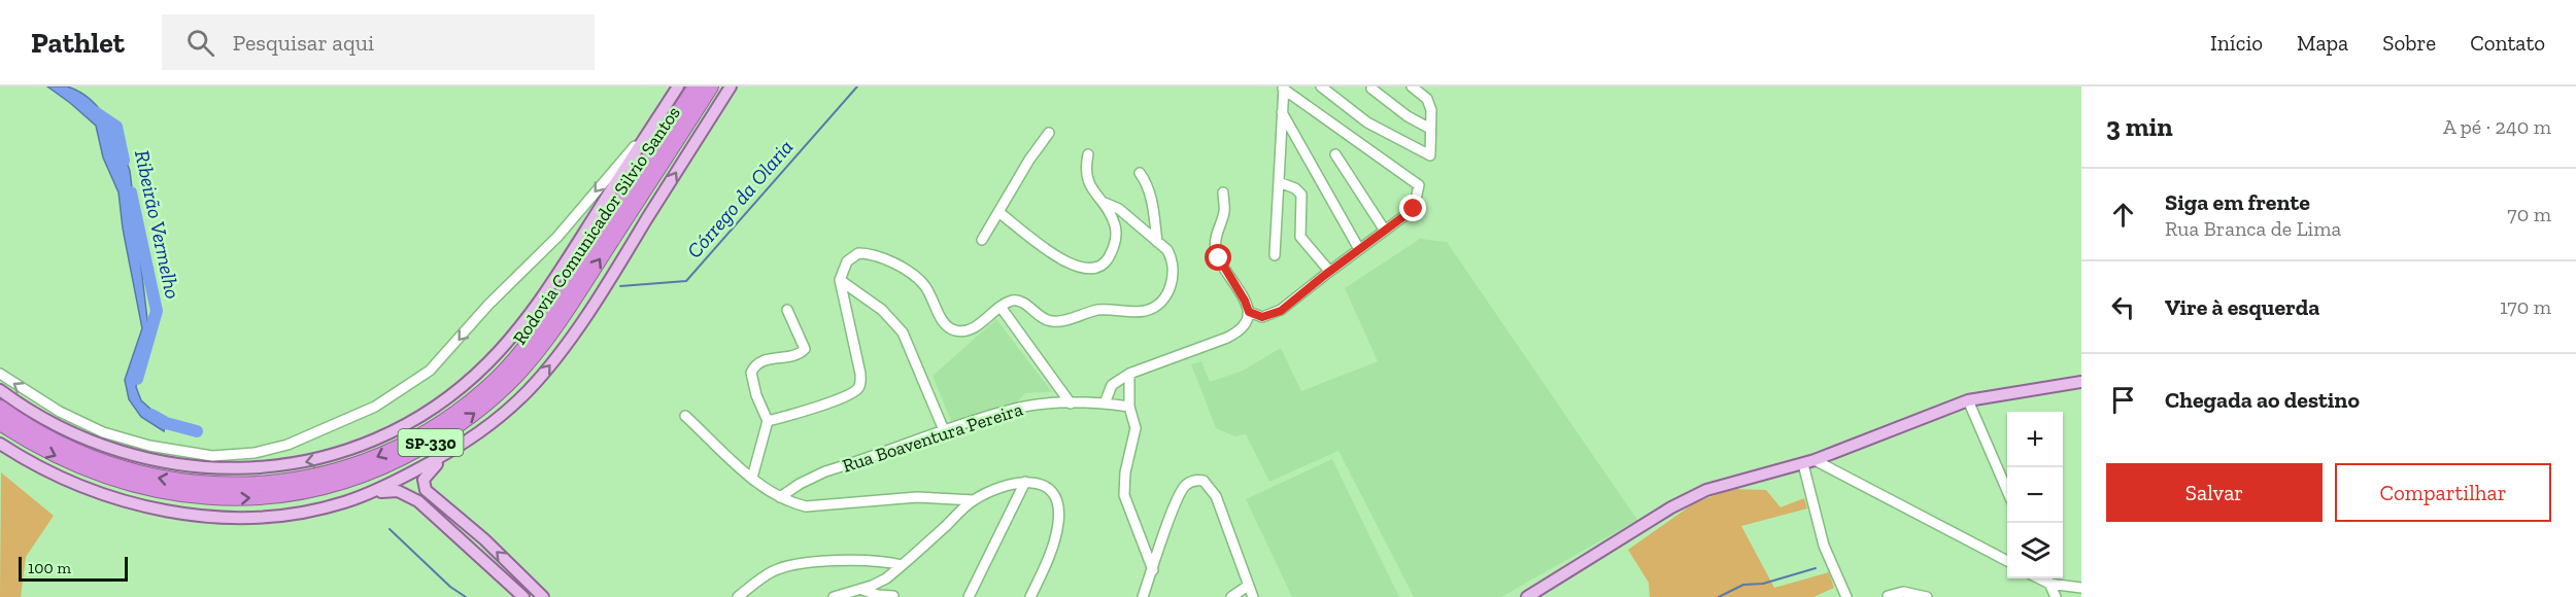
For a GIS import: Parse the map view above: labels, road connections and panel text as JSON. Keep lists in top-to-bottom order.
{
  "streets": {
    "highway": ["Rodovia Comunicador Silvio Santos", "SP-330"],
    "street": ["Rua Boaventura Pereira"]
  },
  "water": ["Córrego da Olaria", "Ribeirão Vermelho"],
  "scale_bar": "100 m",
  "page": {
    "header": "Pathlet",
    "search": "Pesquisar aqui",
    "nav": [
      "Início",
      "Mapa",
      "Sobre",
      "Contato"
    ],
    "heading": ["3 min", "A pé · 240 m"],
    "list": [
      ["Siga em frente", "Rua Branca de Lima", "70 m"],
      ["Vire à esquerda", "170 m"],
      "Chegada ao destino"
    ],
    "map_buttons": ["+", "−"],
    "buttons": ["Salvar", "Compartilhar"],
    "scale": "100 m"
  }
}
